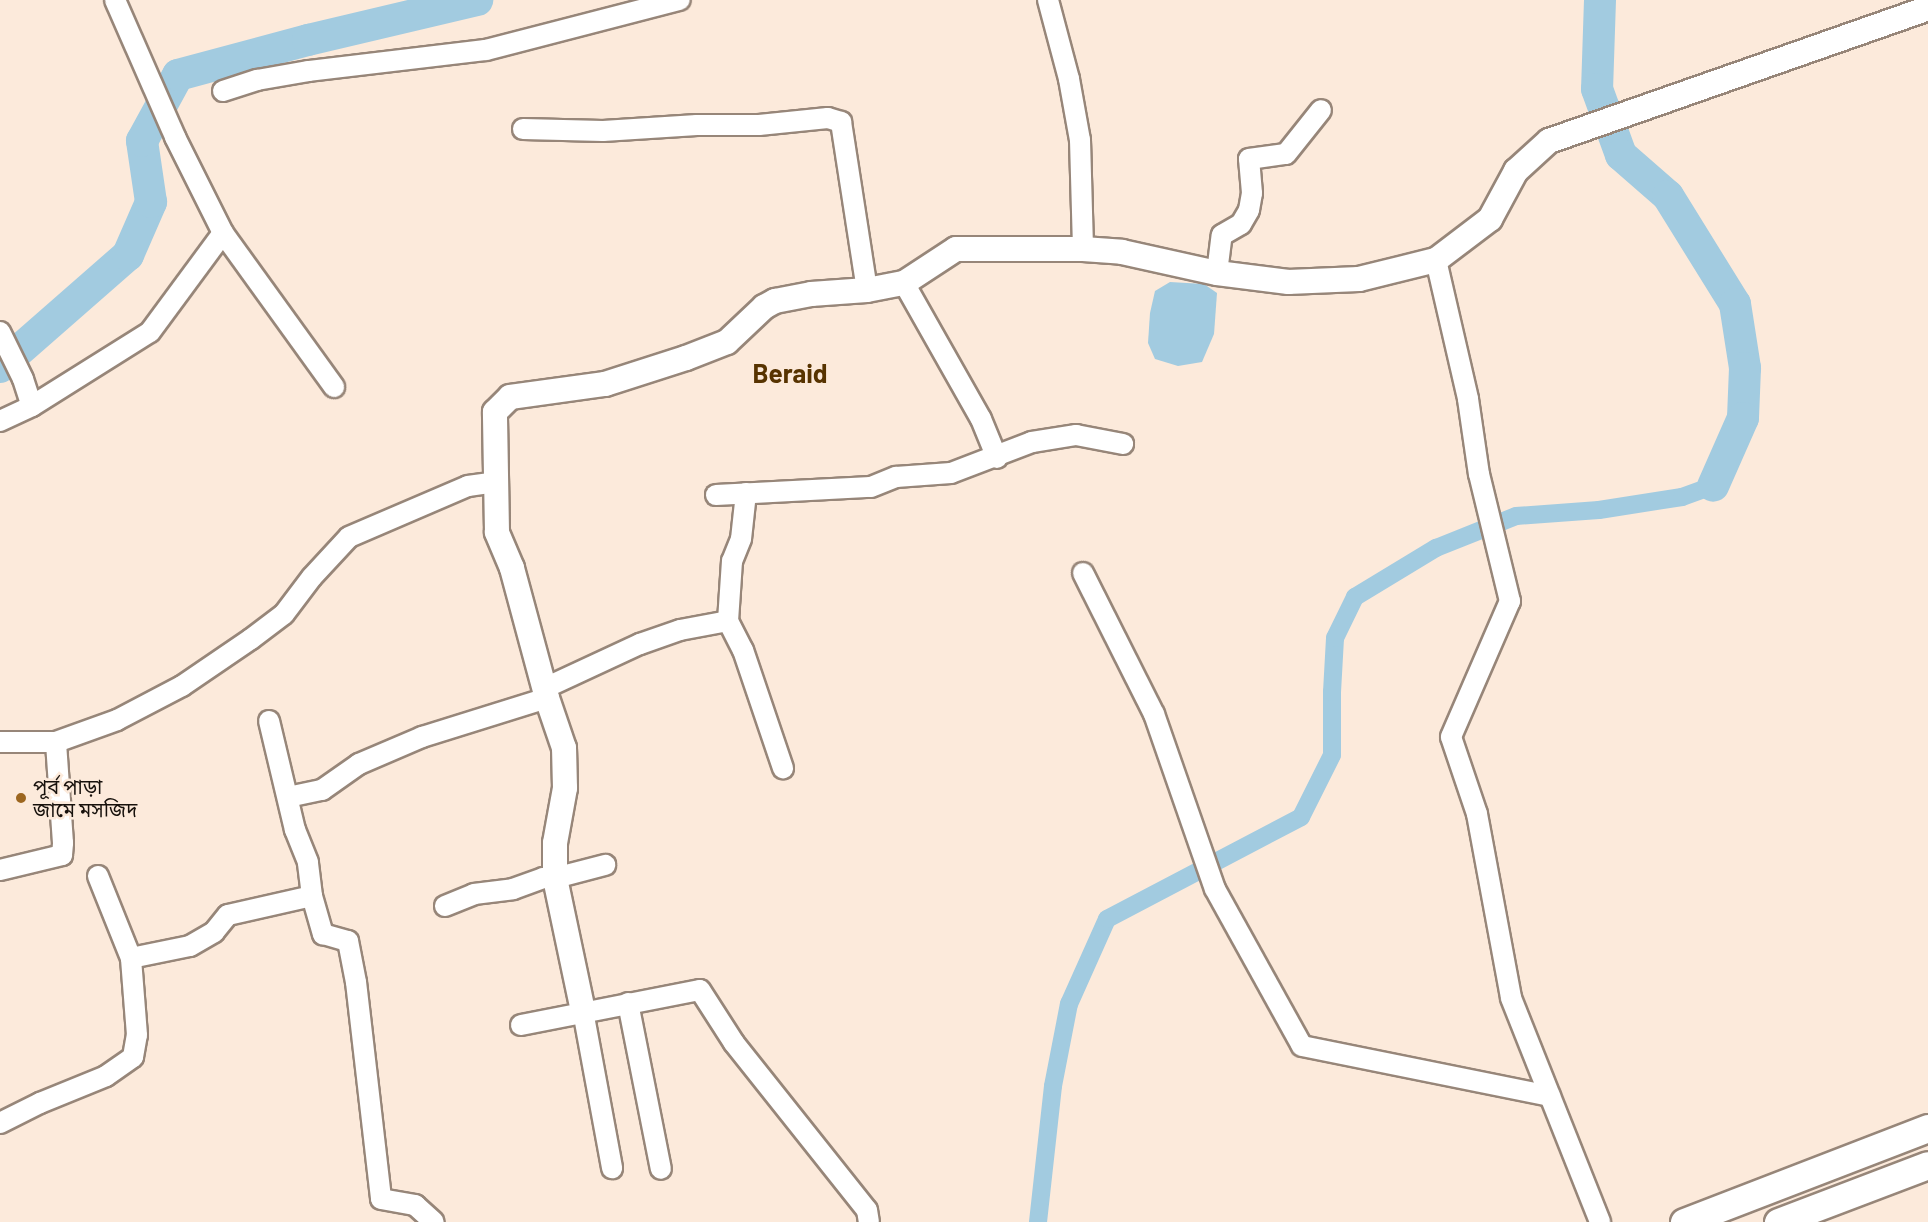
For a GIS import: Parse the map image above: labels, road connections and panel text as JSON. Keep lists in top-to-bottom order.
{
  "districts": ["Beraid"],
  "places": ["পূর্ব পাড়া জামে মসজিদ"]
}
